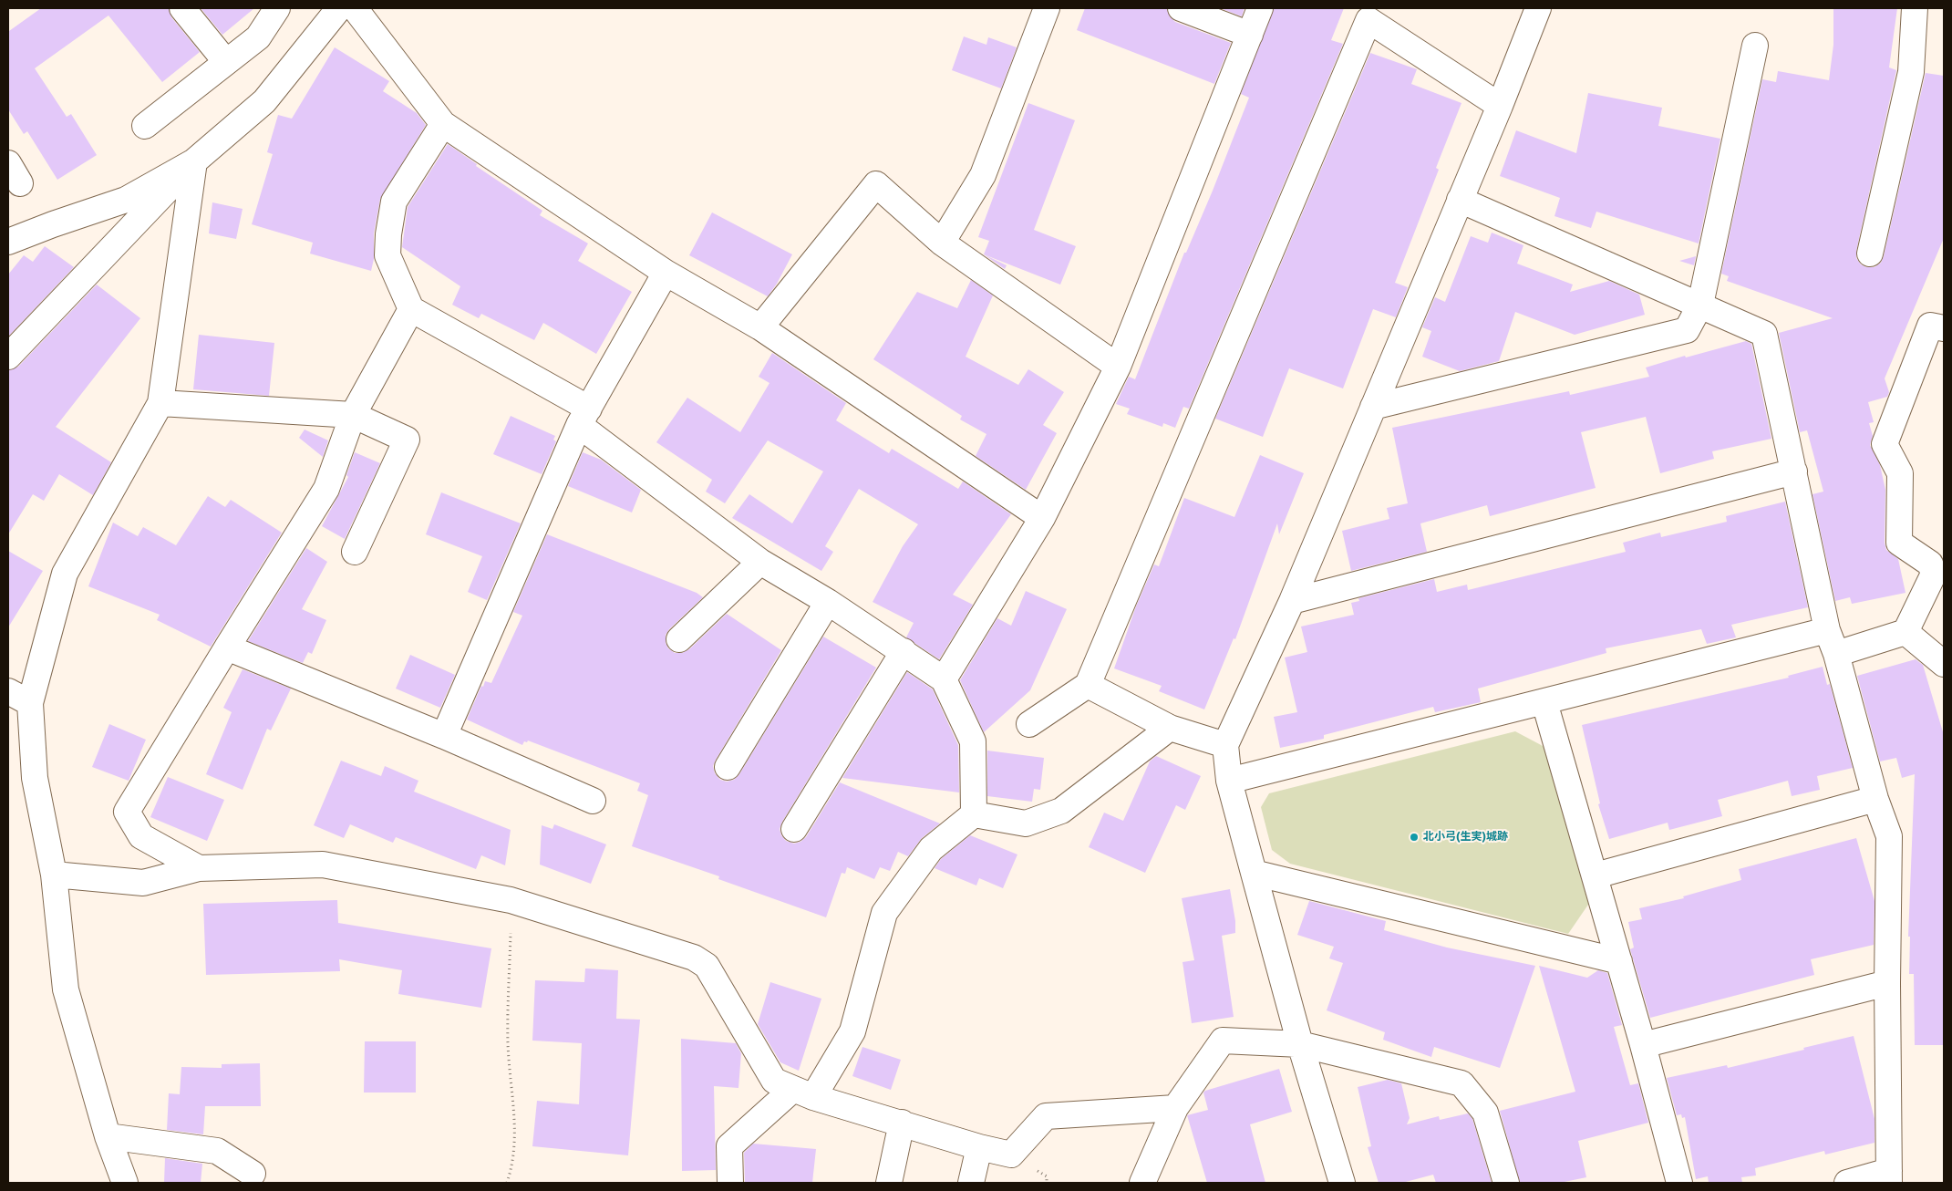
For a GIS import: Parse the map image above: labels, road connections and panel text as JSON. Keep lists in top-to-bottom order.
{
  "places": ["北小弓(生実)城跡"]
}
